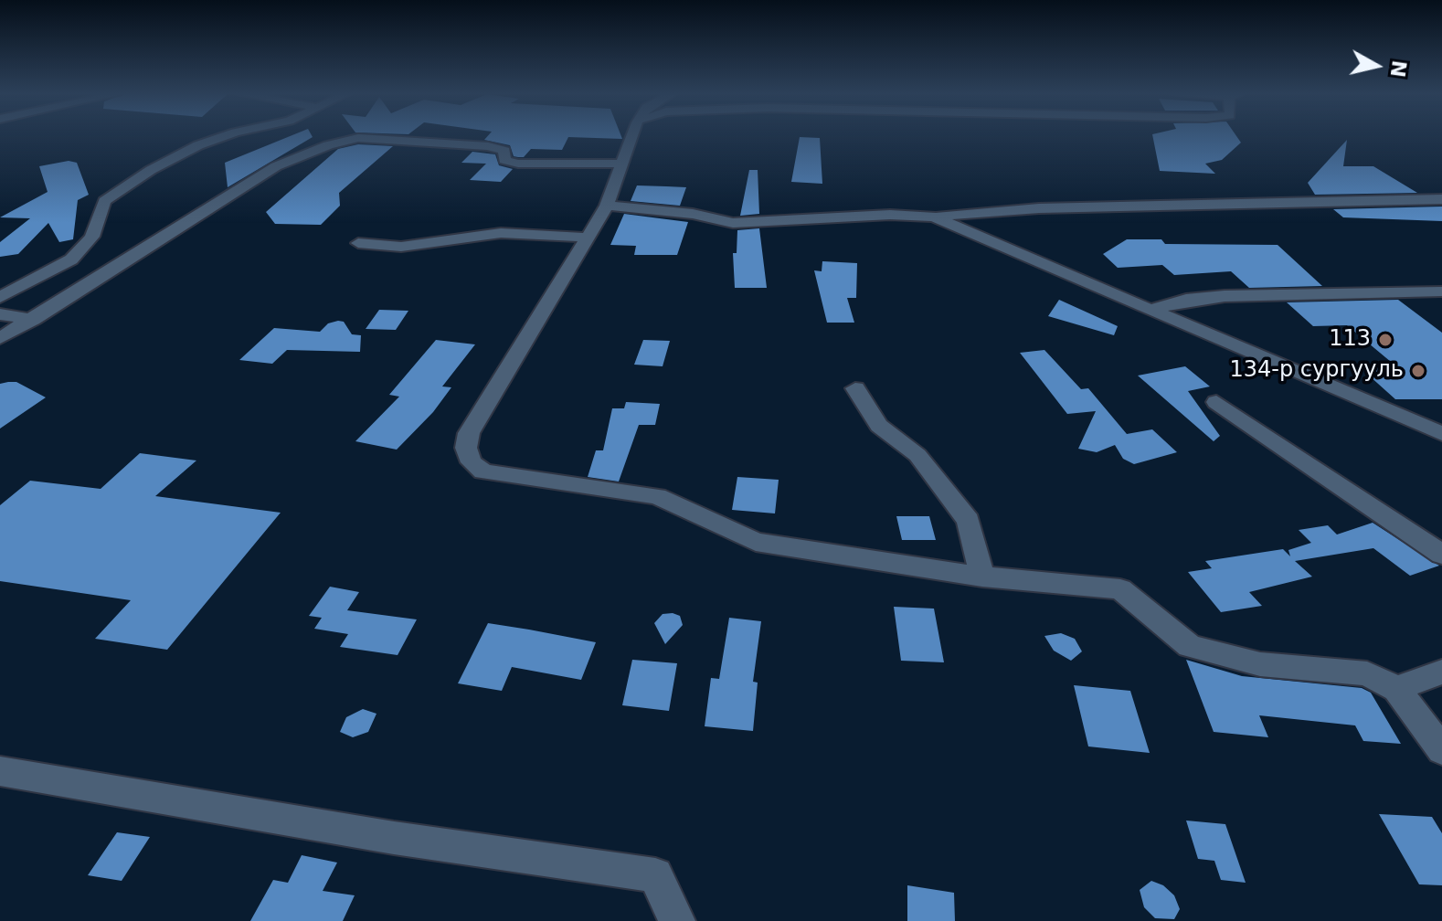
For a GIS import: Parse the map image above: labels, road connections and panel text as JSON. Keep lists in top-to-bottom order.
{
  "places": ["113", "134-р сургууль"],
  "north": "right"
}
